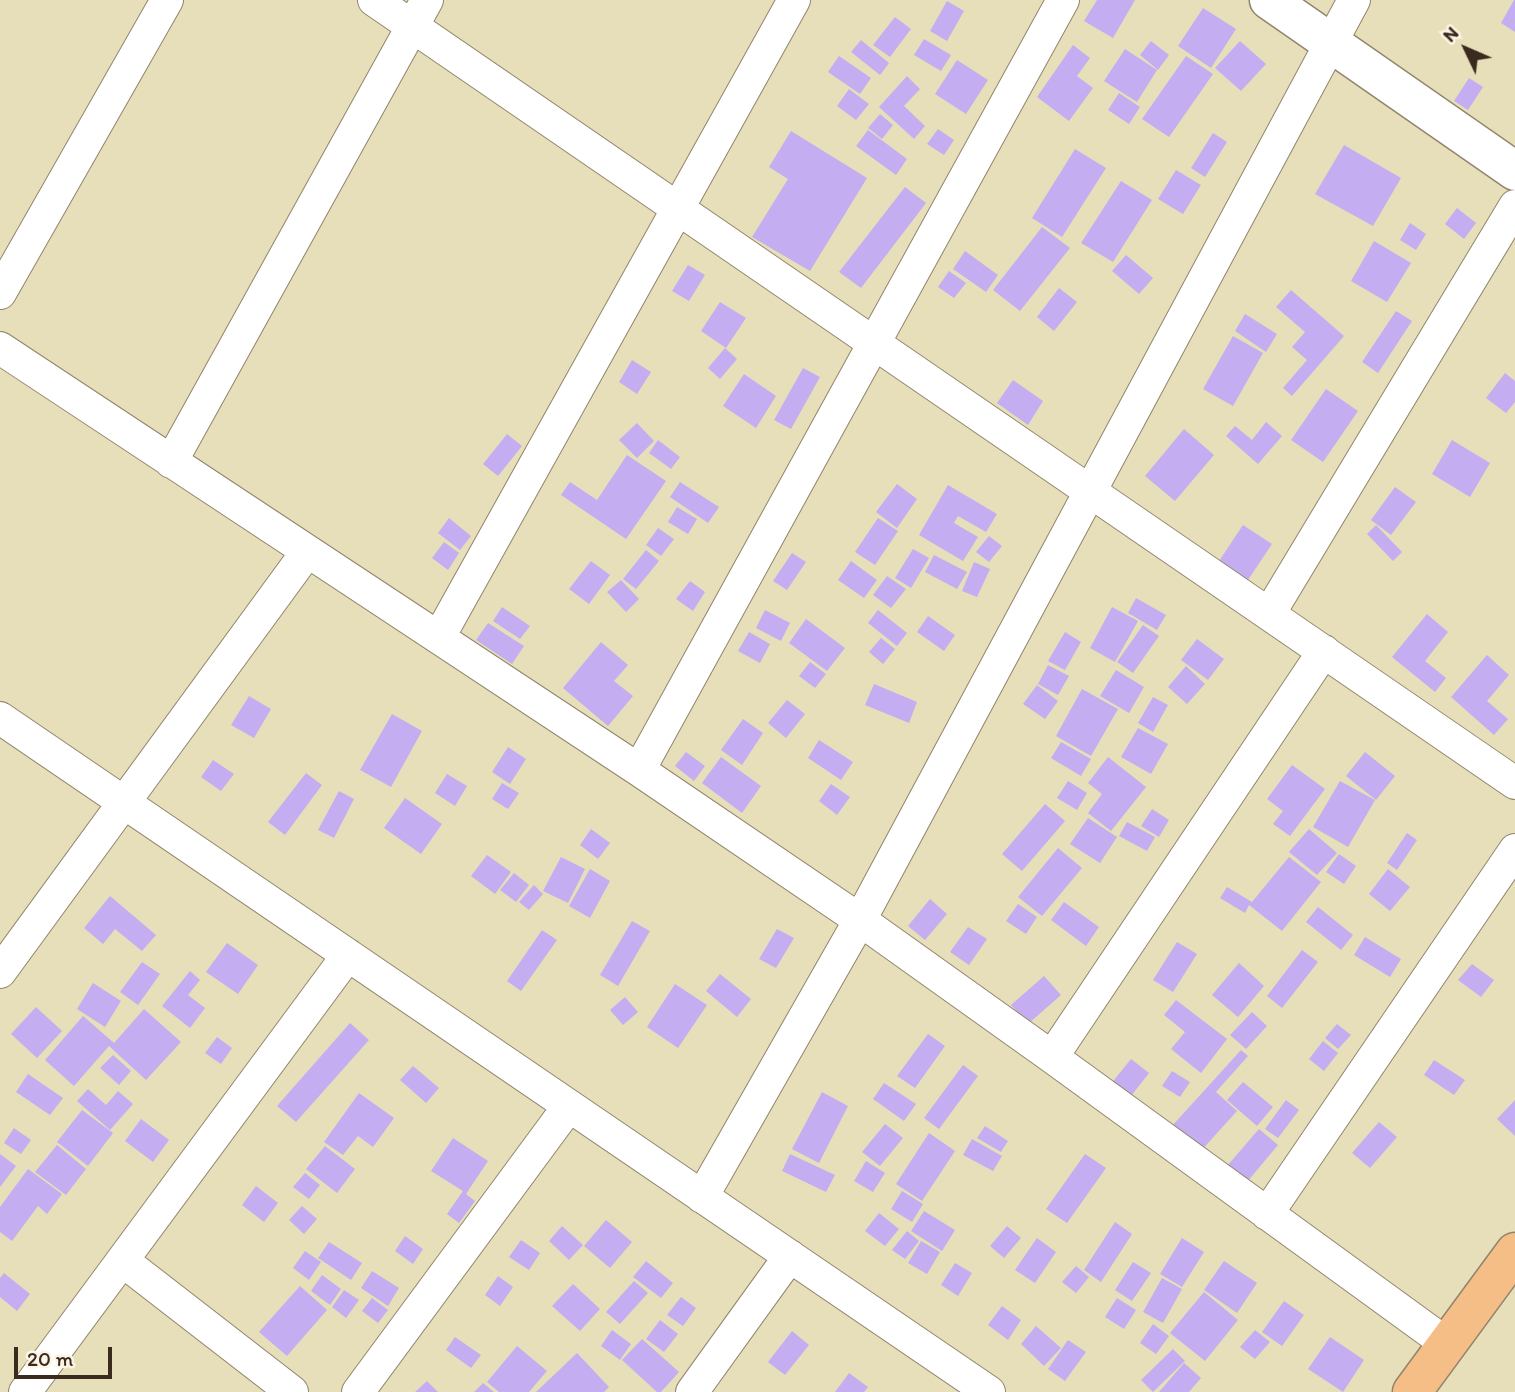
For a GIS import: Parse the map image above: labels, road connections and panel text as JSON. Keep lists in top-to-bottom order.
{
  "scale_bar": "20 m",
  "north": "top left"
}
